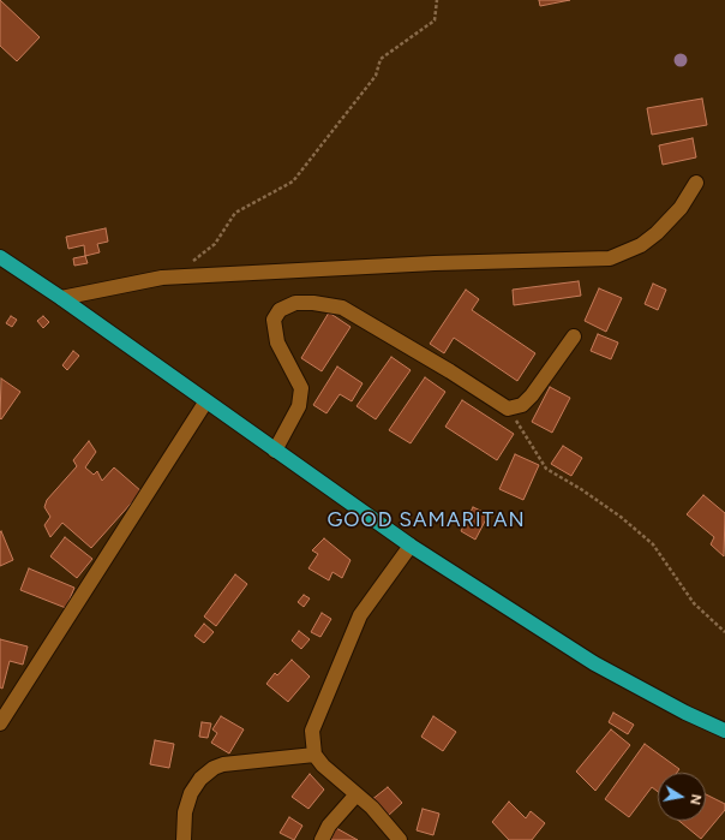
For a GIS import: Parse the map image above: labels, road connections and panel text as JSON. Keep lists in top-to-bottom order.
{
  "districts": ["GOOD SAMARITAN"],
  "north": "right"
}
